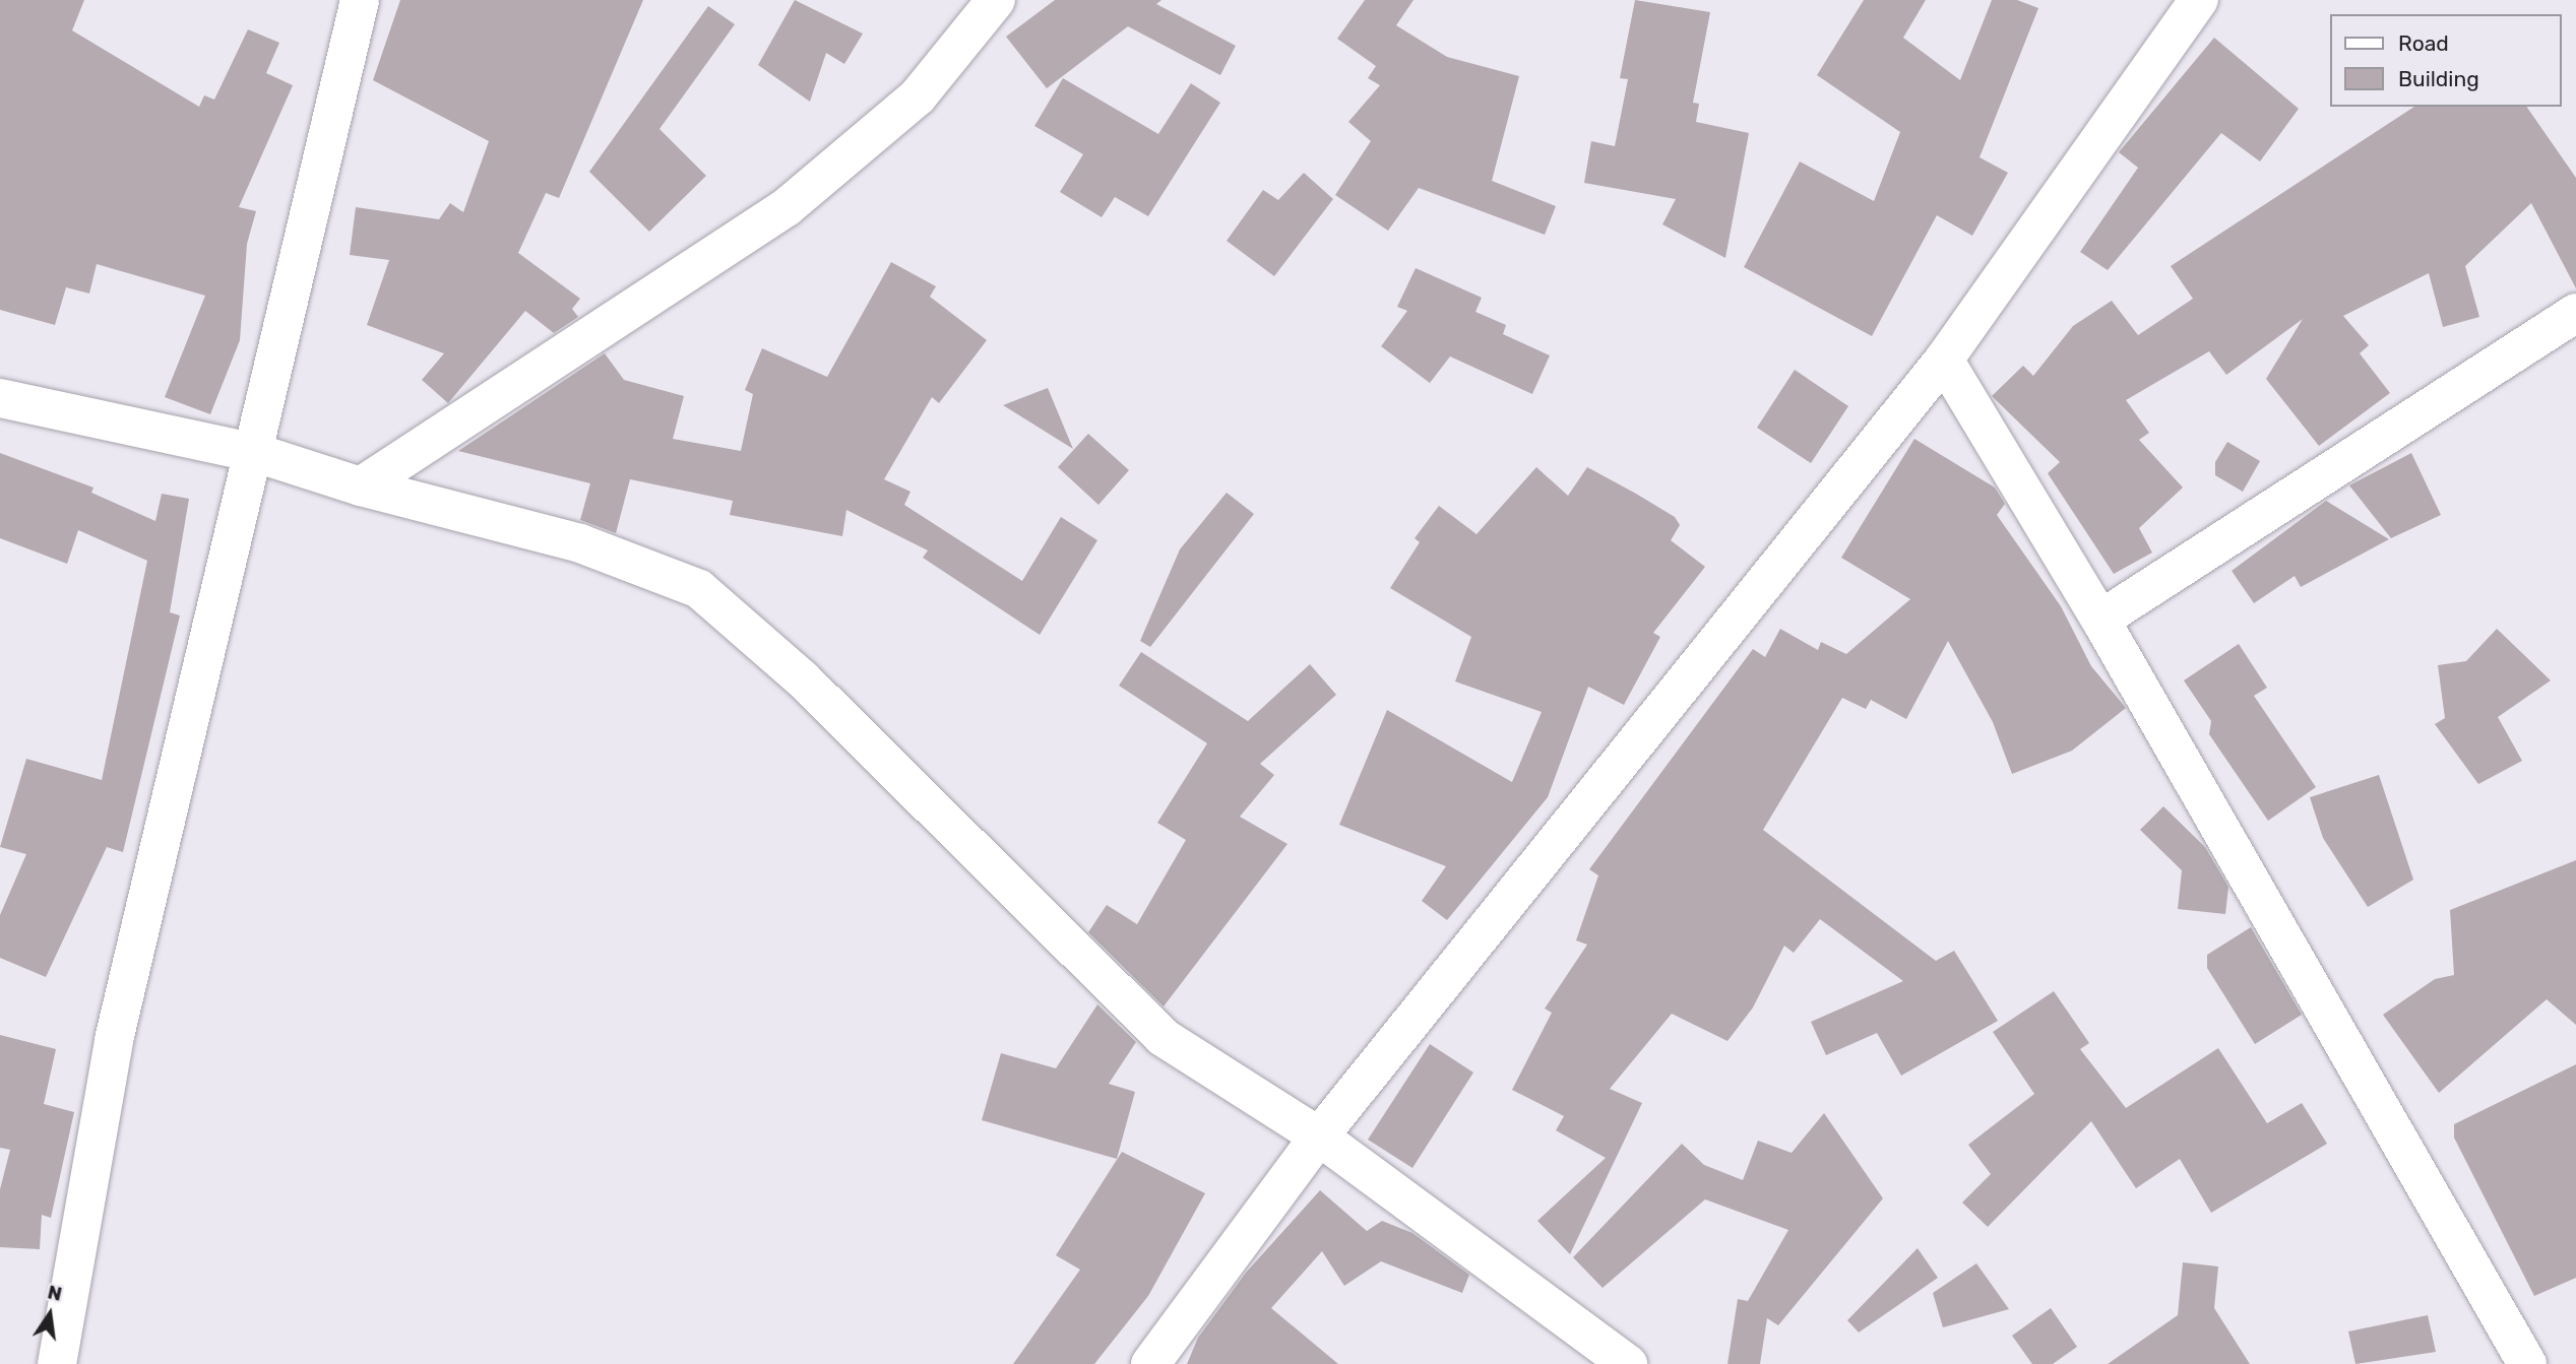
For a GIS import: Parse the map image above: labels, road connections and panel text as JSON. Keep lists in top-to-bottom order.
{
  "legend": ["Road", "Building"],
  "north": "top"
}
